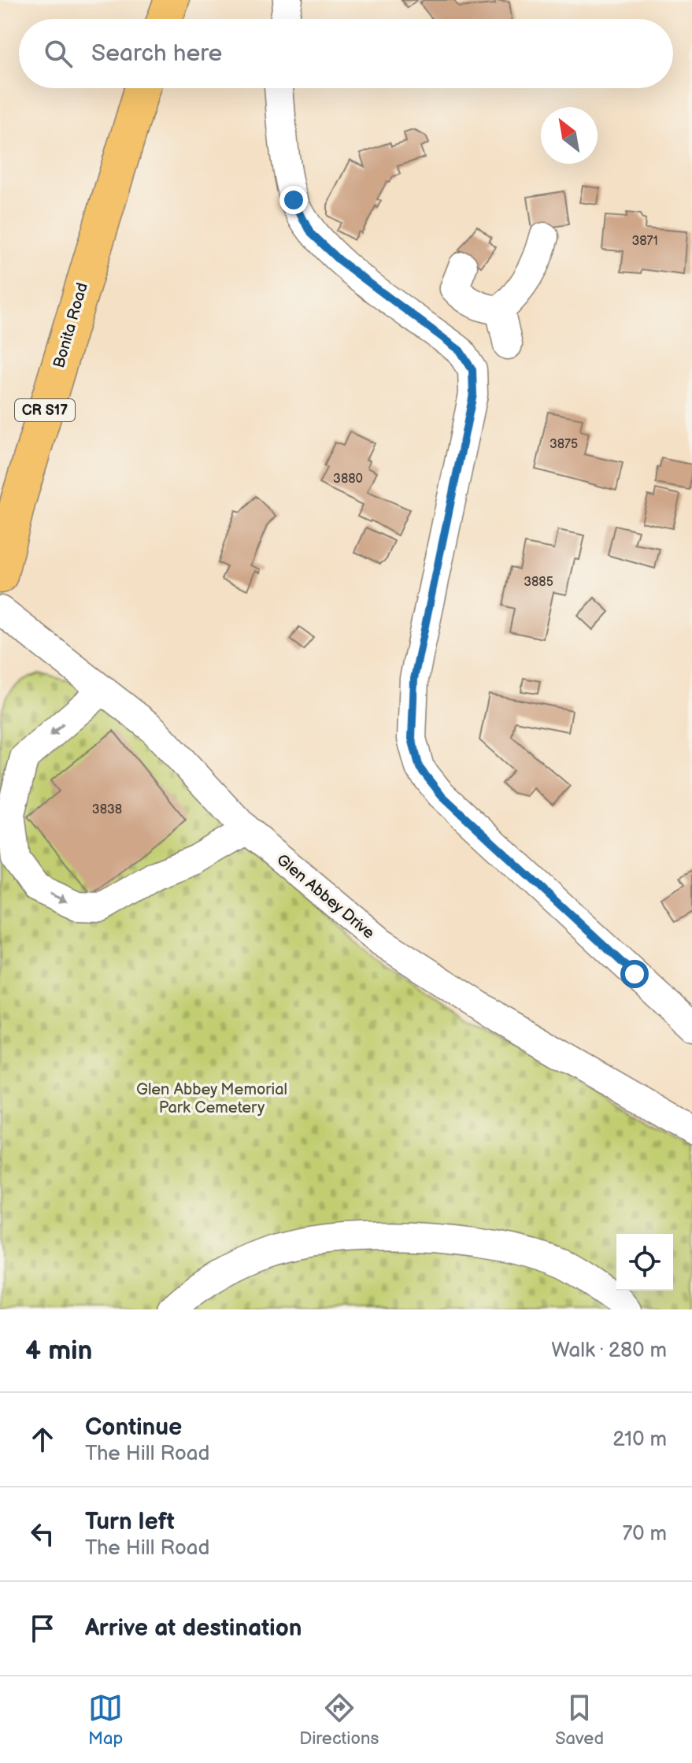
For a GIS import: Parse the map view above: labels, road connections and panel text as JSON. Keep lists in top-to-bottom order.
{
  "streets": {
    "main road": ["Bonita Road", "CR S17"],
    "street": ["Glen Abbey Drive"]
  },
  "parks": ["Glen Abbey Memorial Park Cemetery"],
  "house_numbers": [
    "3871",
    "3875",
    "3880",
    "3885",
    "3838"
  ],
  "north": "top left",
  "page": {
    "search": "Search here",
    "heading": ["4 min", "Walk · 280 m"],
    "list": [
      ["Continue", "The Hill Road", "210 m"],
      ["Turn left", "The Hill Road", "70 m"],
      "Arrive at destination"
    ],
    "nav": ["Map", "Directions", "Saved"]
  }
}
